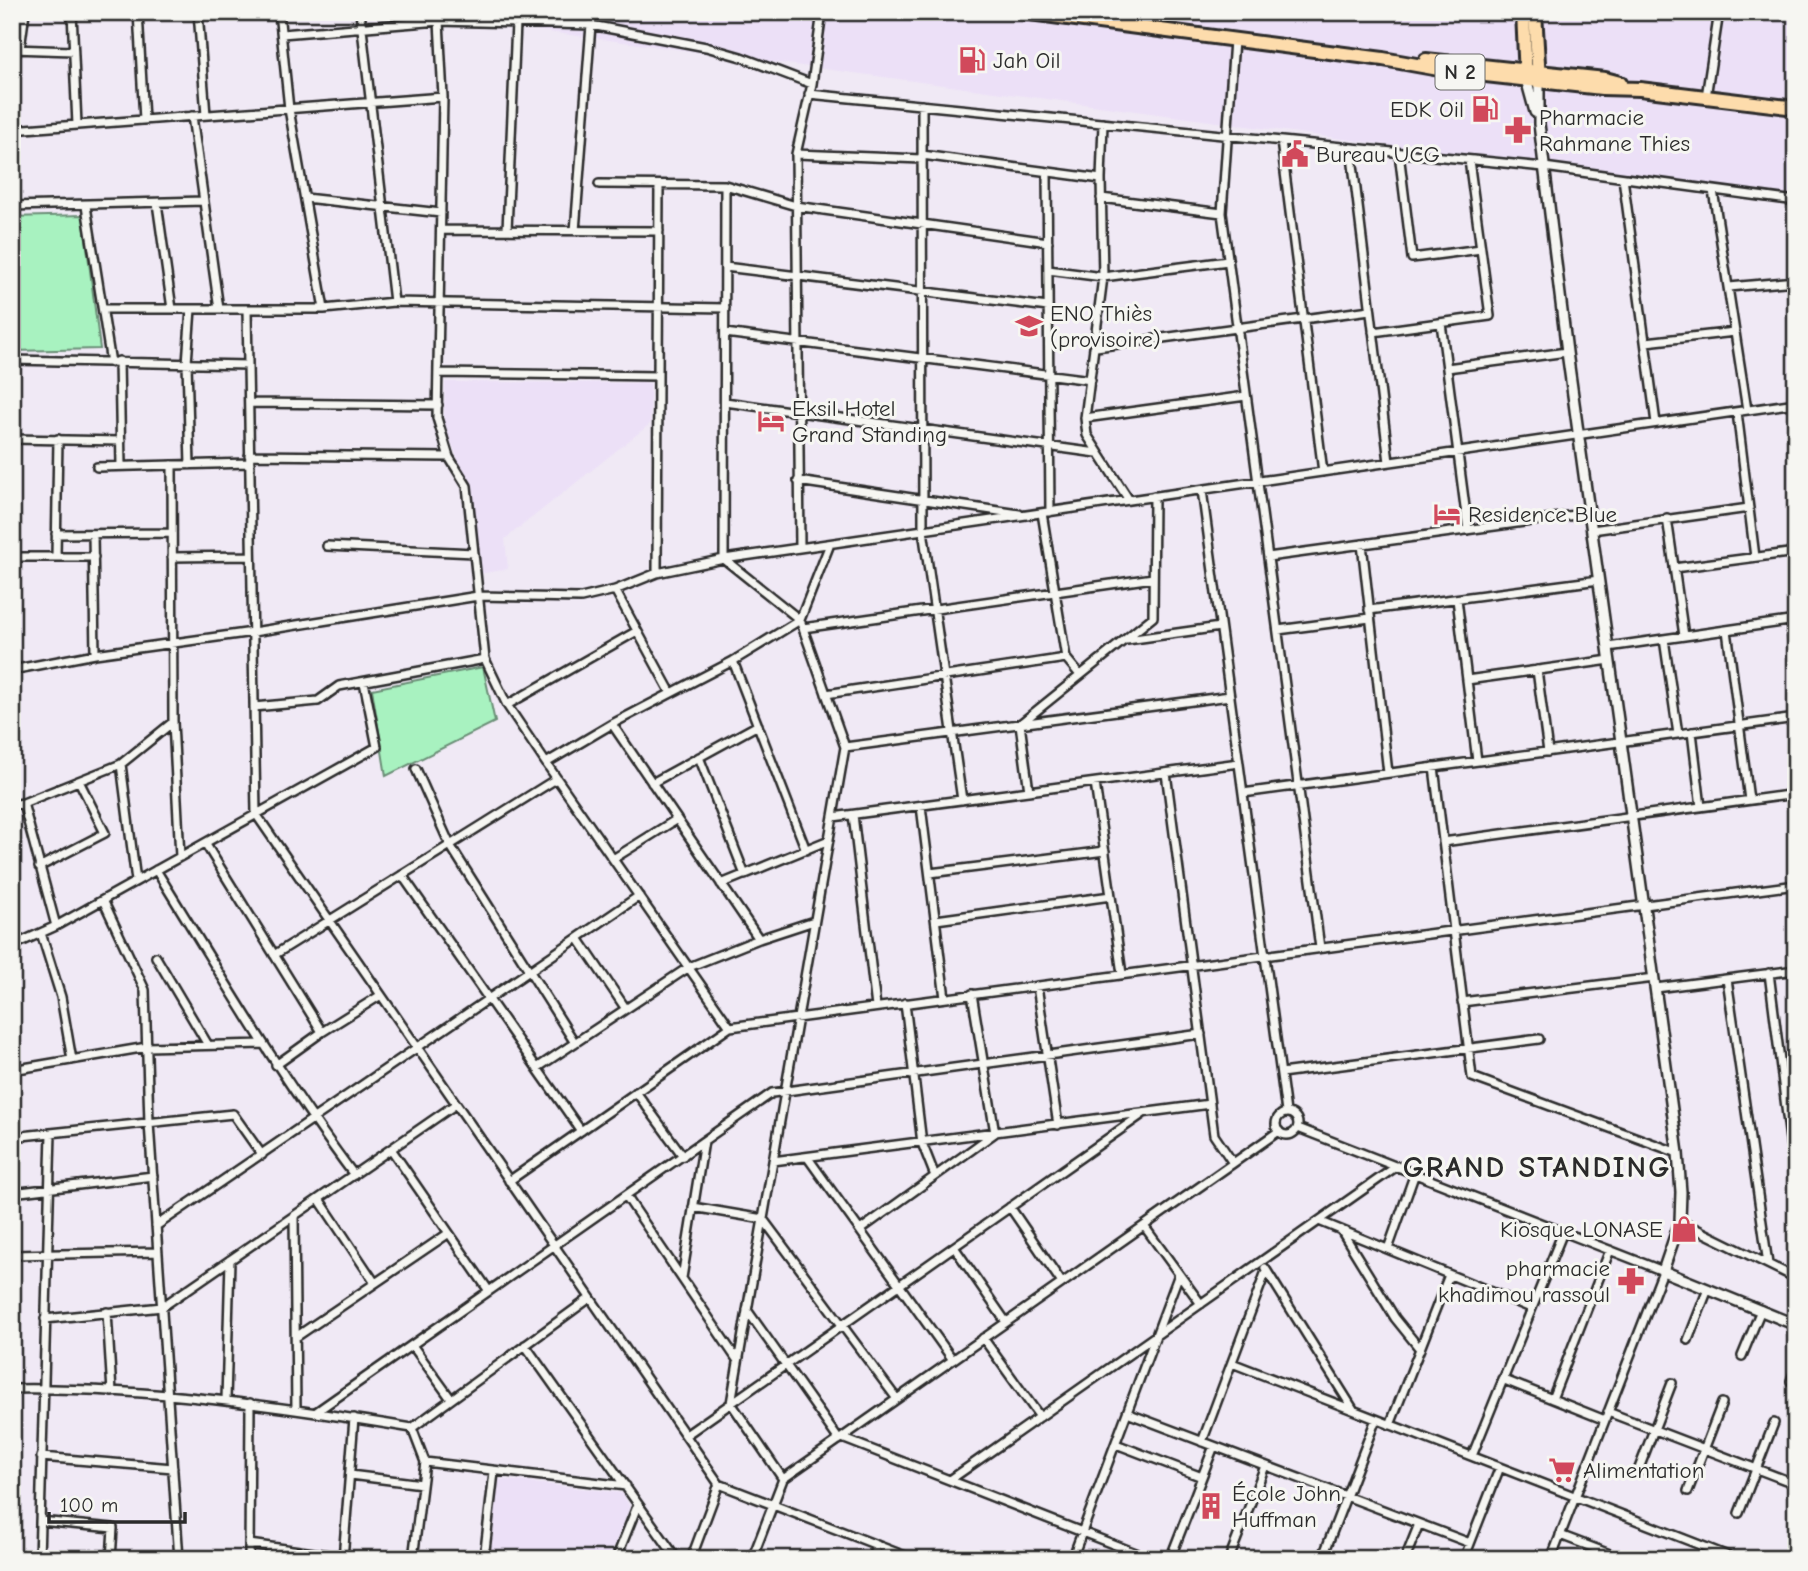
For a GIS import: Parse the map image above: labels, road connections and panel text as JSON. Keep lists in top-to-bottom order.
{
  "streets": {
    "main road": ["N 2"]
  },
  "districts": ["GRAND STANDING"],
  "places": {
    "fuel station": ["Jah Oil", "EDK Oil"],
    "pharmacy": ["Pharmacie Rahmane Thies", "pharmacie khadimou rassoul"],
    "public building": ["Bureau UCG"],
    "school or university": ["ENO Thiès (provisoire)"],
    "hotel": ["Eksil Hotel Grand Standing", "Residence Blue"],
    "shop": ["Kiosque LONASE"],
    "supermarket": ["Alimentation"],
    "building": ["École John Huffman"]
  },
  "scale_bar": "100 m"
}
